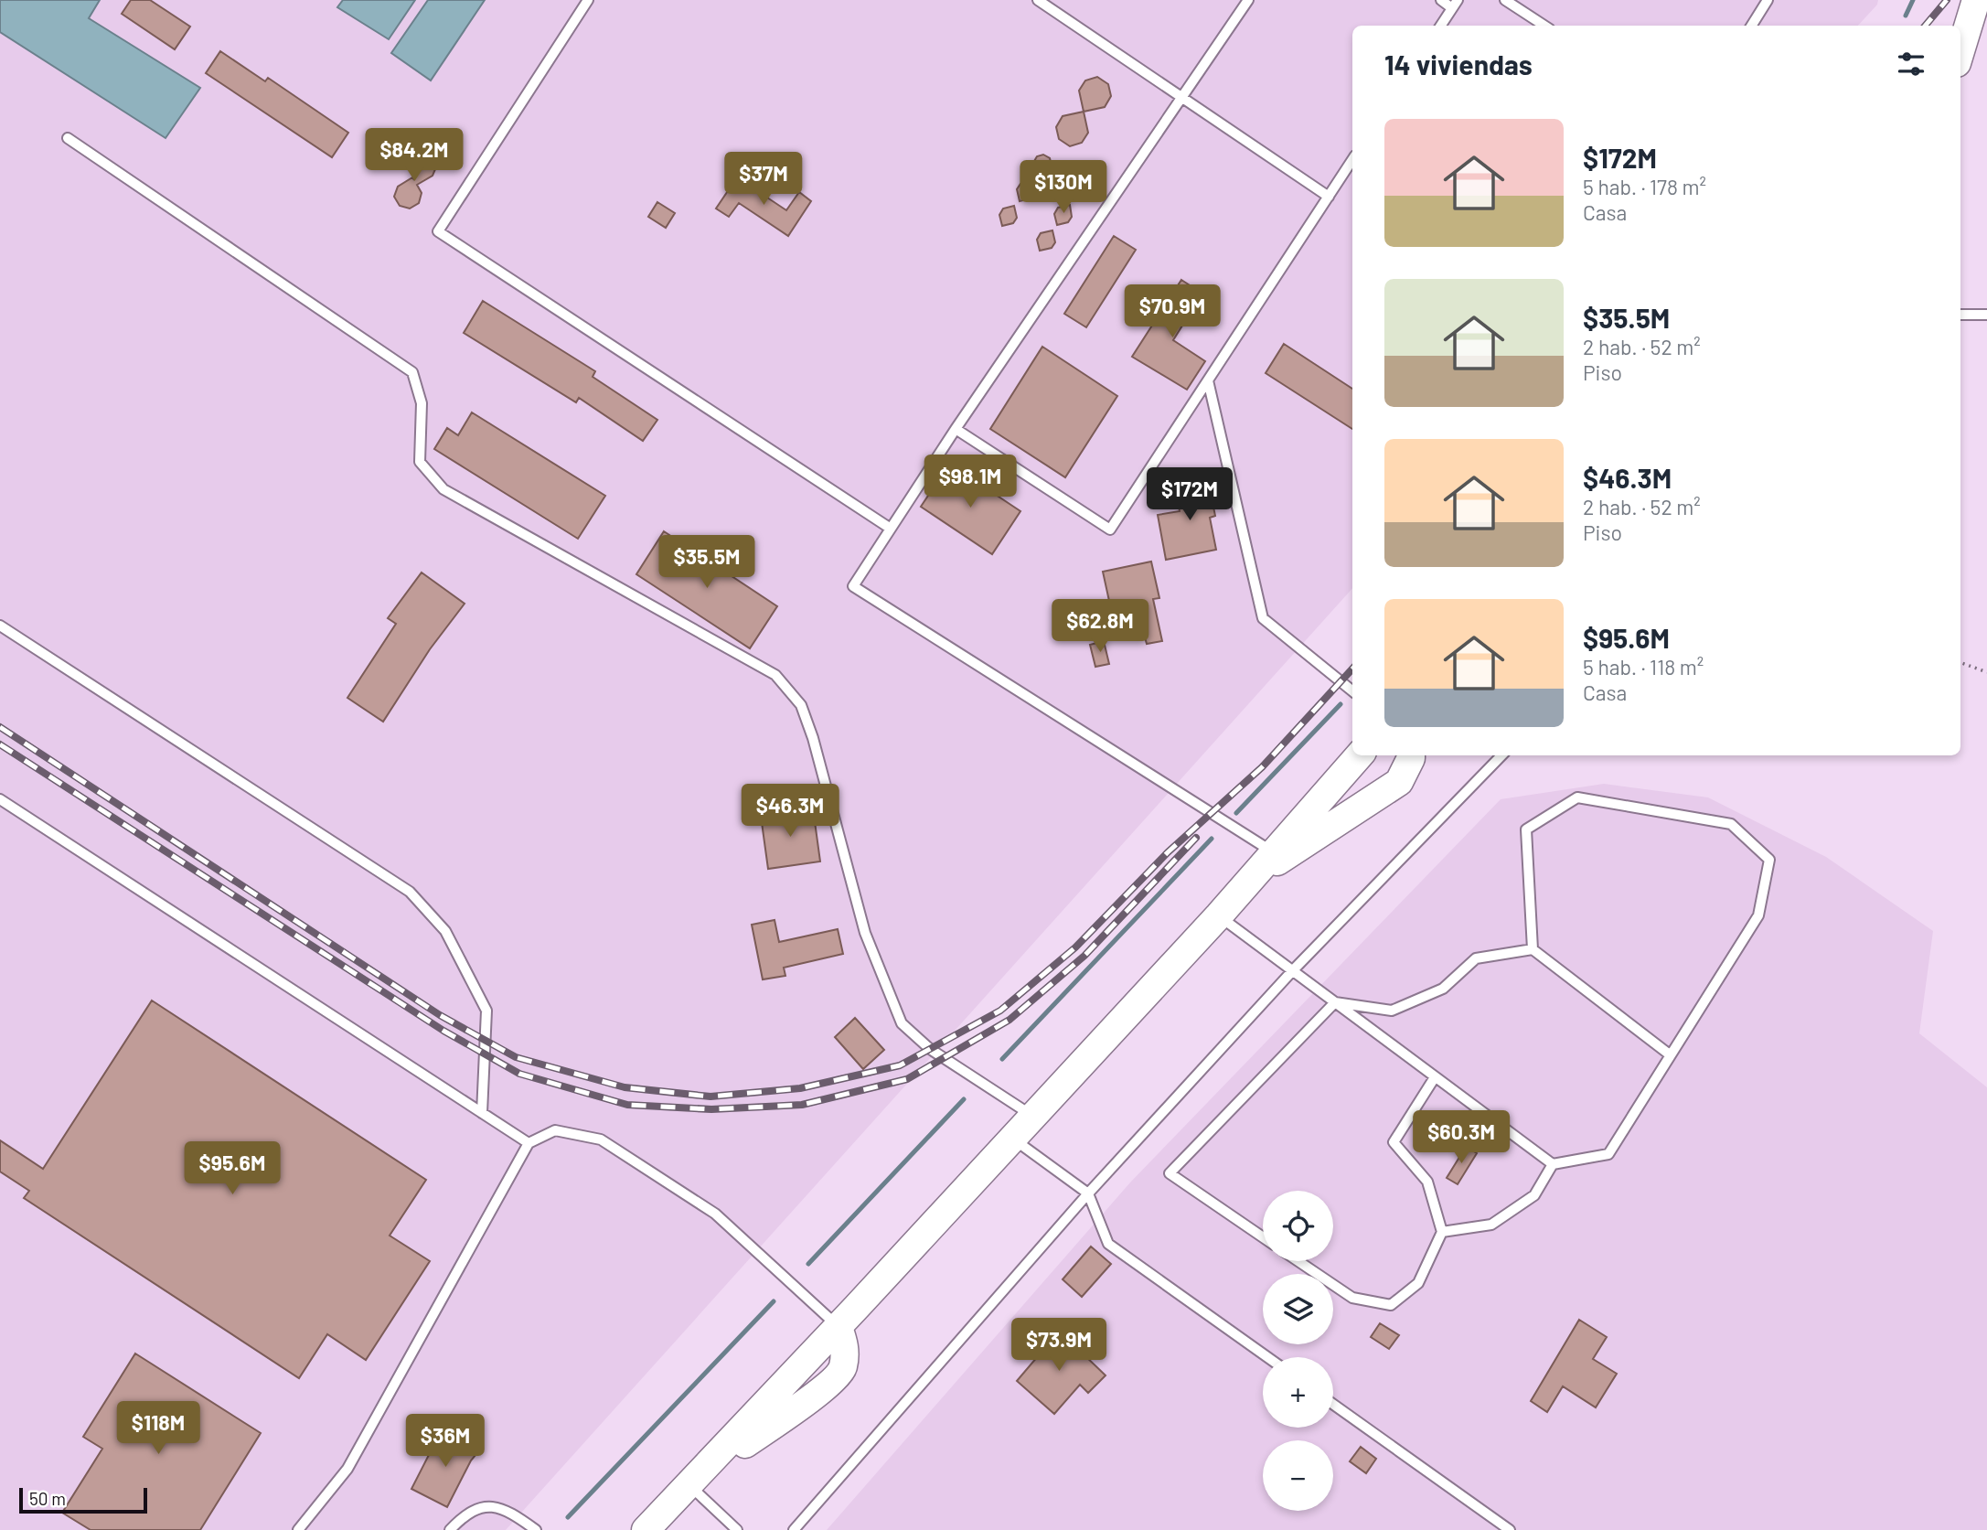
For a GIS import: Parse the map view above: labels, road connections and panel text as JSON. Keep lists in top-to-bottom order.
{
  "scale_bar": "50 m",
  "page": {
    "heading": "14 viviendas",
    "list": [
      {
        "name": "$172M",
        "note": "5 hab. · 178 m² · Casa"
      },
      {
        "name": "$35.5M",
        "note": "2 hab. · 52 m² · Piso"
      },
      {
        "name": "$46.3M",
        "note": "2 hab. · 52 m² · Piso"
      },
      {
        "name": "$95.6M",
        "note": "5 hab. · 118 m² · Casa"
      }
    ],
    "price": [
      "$84.2M",
      "$37M",
      "$130M",
      "$70.9M",
      "$98.1M",
      "$172M",
      "$35.5M",
      "$62.8M",
      "$46.3M",
      "$60.3M",
      "$95.6M",
      "$73.9M",
      "$118M",
      "$36M"
    ],
    "map_buttons": ["+", "−"],
    "scale": "50 m"
  }
}
